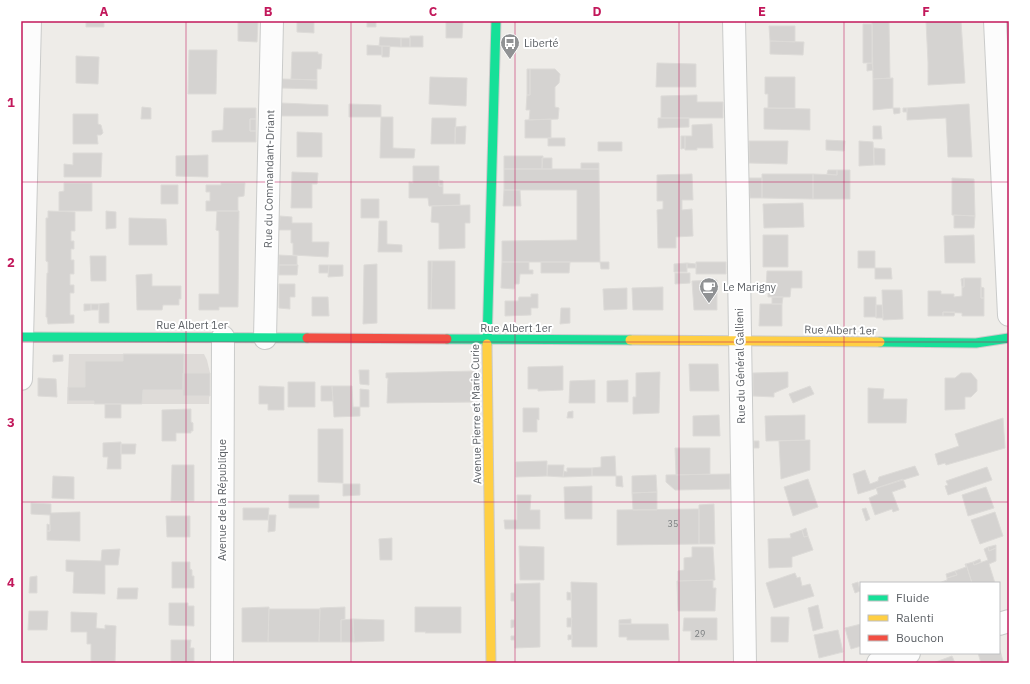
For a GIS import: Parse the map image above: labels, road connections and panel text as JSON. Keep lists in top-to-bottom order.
{
  "streets": {
    "street": [
      "Rue du Commandant-Driant",
      "Rue Albert 1er",
      "Rue du Général Gallieni",
      "Avenue Pierre et Marie Curie",
      "Avenue de la République"
    ]
  },
  "crossings": [
    ["Rue du Commandant-Driant", "Rue Albert 1er"],
    ["Rue Albert 1er", "Rue du Général Gallieni"],
    ["Rue Albert 1er", "Avenue Pierre et Marie Curie"],
    ["Rue Albert 1er", "Avenue de la République"]
  ],
  "places": {
    "bus stop": ["Liberté"],
    "cafe": ["Le Marigny"]
  },
  "house_numbers": ["35", "29"],
  "legend": ["Fluide", "Ralenti", "Bouchon"],
  "grid": {
    "columns": [
      "A",
      "B",
      "C",
      "D",
      "E",
      "F"
    ],
    "rows": [
      "1",
      "2",
      "3",
      "4"
    ]
  }
}
